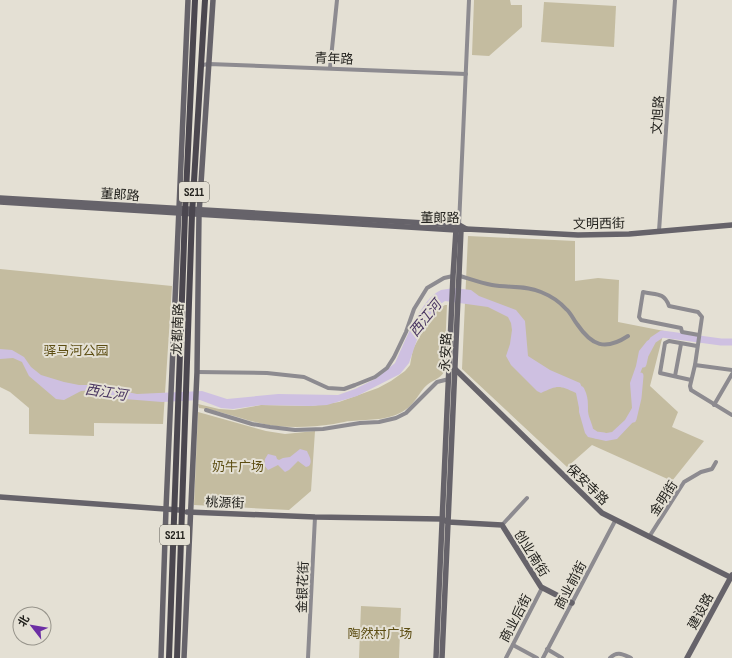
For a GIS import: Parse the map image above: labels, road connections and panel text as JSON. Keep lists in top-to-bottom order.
{
  "streets": {
    "main road": ["S211", "龙都南路"],
    "street": [
      "青年路",
      "文旭路",
      "董郞路",
      "文明西街",
      "永安路",
      "保安寺路",
      "金明街",
      "桃源街",
      "创业南街",
      "商业前街",
      "金银花街",
      "建设路",
      "商业后街"
    ]
  },
  "crossings": [
    ["青年路", "龙都南路"],
    ["文旭路", "文明西街"],
    ["董郞路", "文明西街"],
    ["董郞路", "龙都南路"],
    ["董郞路", "永安路"],
    ["文明西街", "永安路"],
    ["龙都南路", "桃源街"],
    ["永安路", "保安寺路"],
    ["永安路", "桃源街"],
    ["永安路", "创业南街"],
    ["保安寺路", "金明街"],
    ["保安寺路", "商业前街"],
    ["保安寺路", "建设路"],
    ["桃源街", "创业南街"],
    ["桃源街", "金银花街"],
    ["创业南街", "商业前街"],
    ["创业南街", "商业后街"]
  ],
  "water": ["西江河"],
  "parks": ["驿马河公园", "奶牛广场", "陶然村广场"],
  "north": "top left"
}
